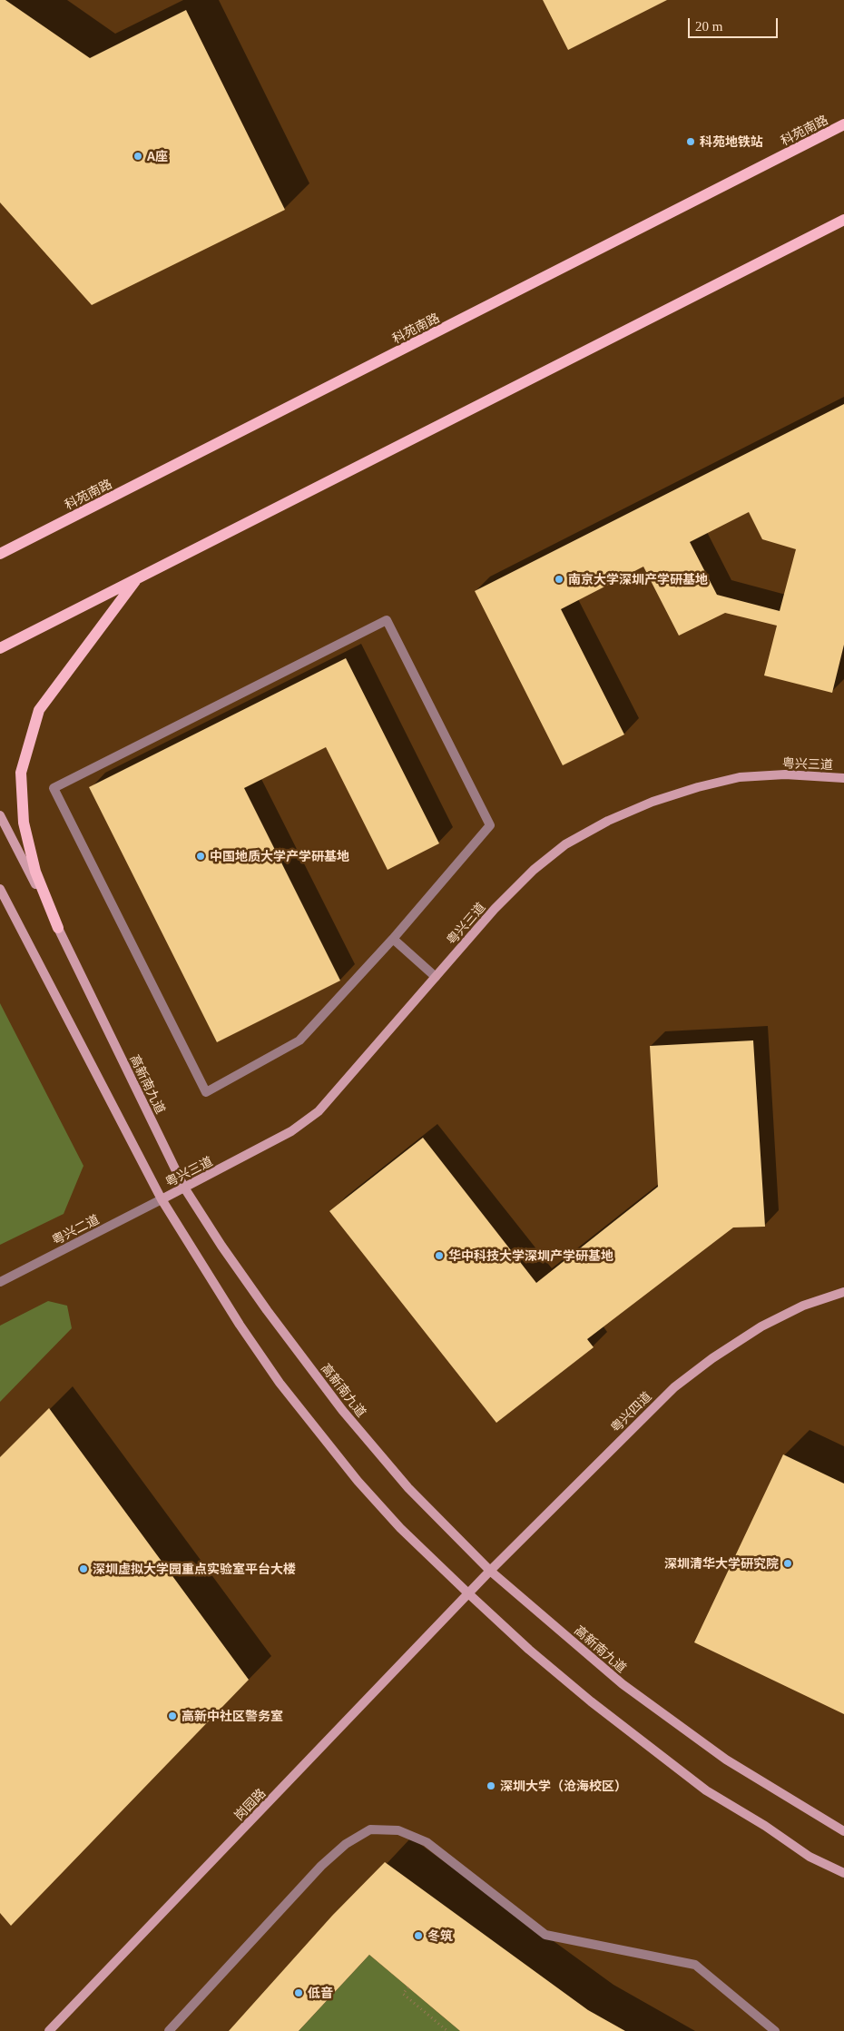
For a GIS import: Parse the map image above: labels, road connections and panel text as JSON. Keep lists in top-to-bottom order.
{
  "streets": {
    "main road": ["科苑南路"],
    "street": [
      "粤兴三道",
      "高新南九道",
      "粤兴二道",
      "粤兴四道",
      "岗园路"
    ]
  },
  "crossings": [
    ["粤兴三道", "高新南九道"],
    ["粤兴三道", "粤兴二道"],
    ["高新南九道", "粤兴四道"],
    ["粤兴四道", "岗园路"]
  ],
  "places": [
    "科苑地铁站",
    "A座",
    "南京大学深圳产学研基地",
    "中国地质大学产学研基地",
    "华中科技大学深圳产学研基地",
    "深圳清华大学研究院",
    "深圳虚拟大学园重点实验室平台大楼",
    "高新中社区警务室",
    "深圳大学（沧海校区）",
    "冬筑",
    "低音"
  ],
  "scale_bar": "20 m"
}
